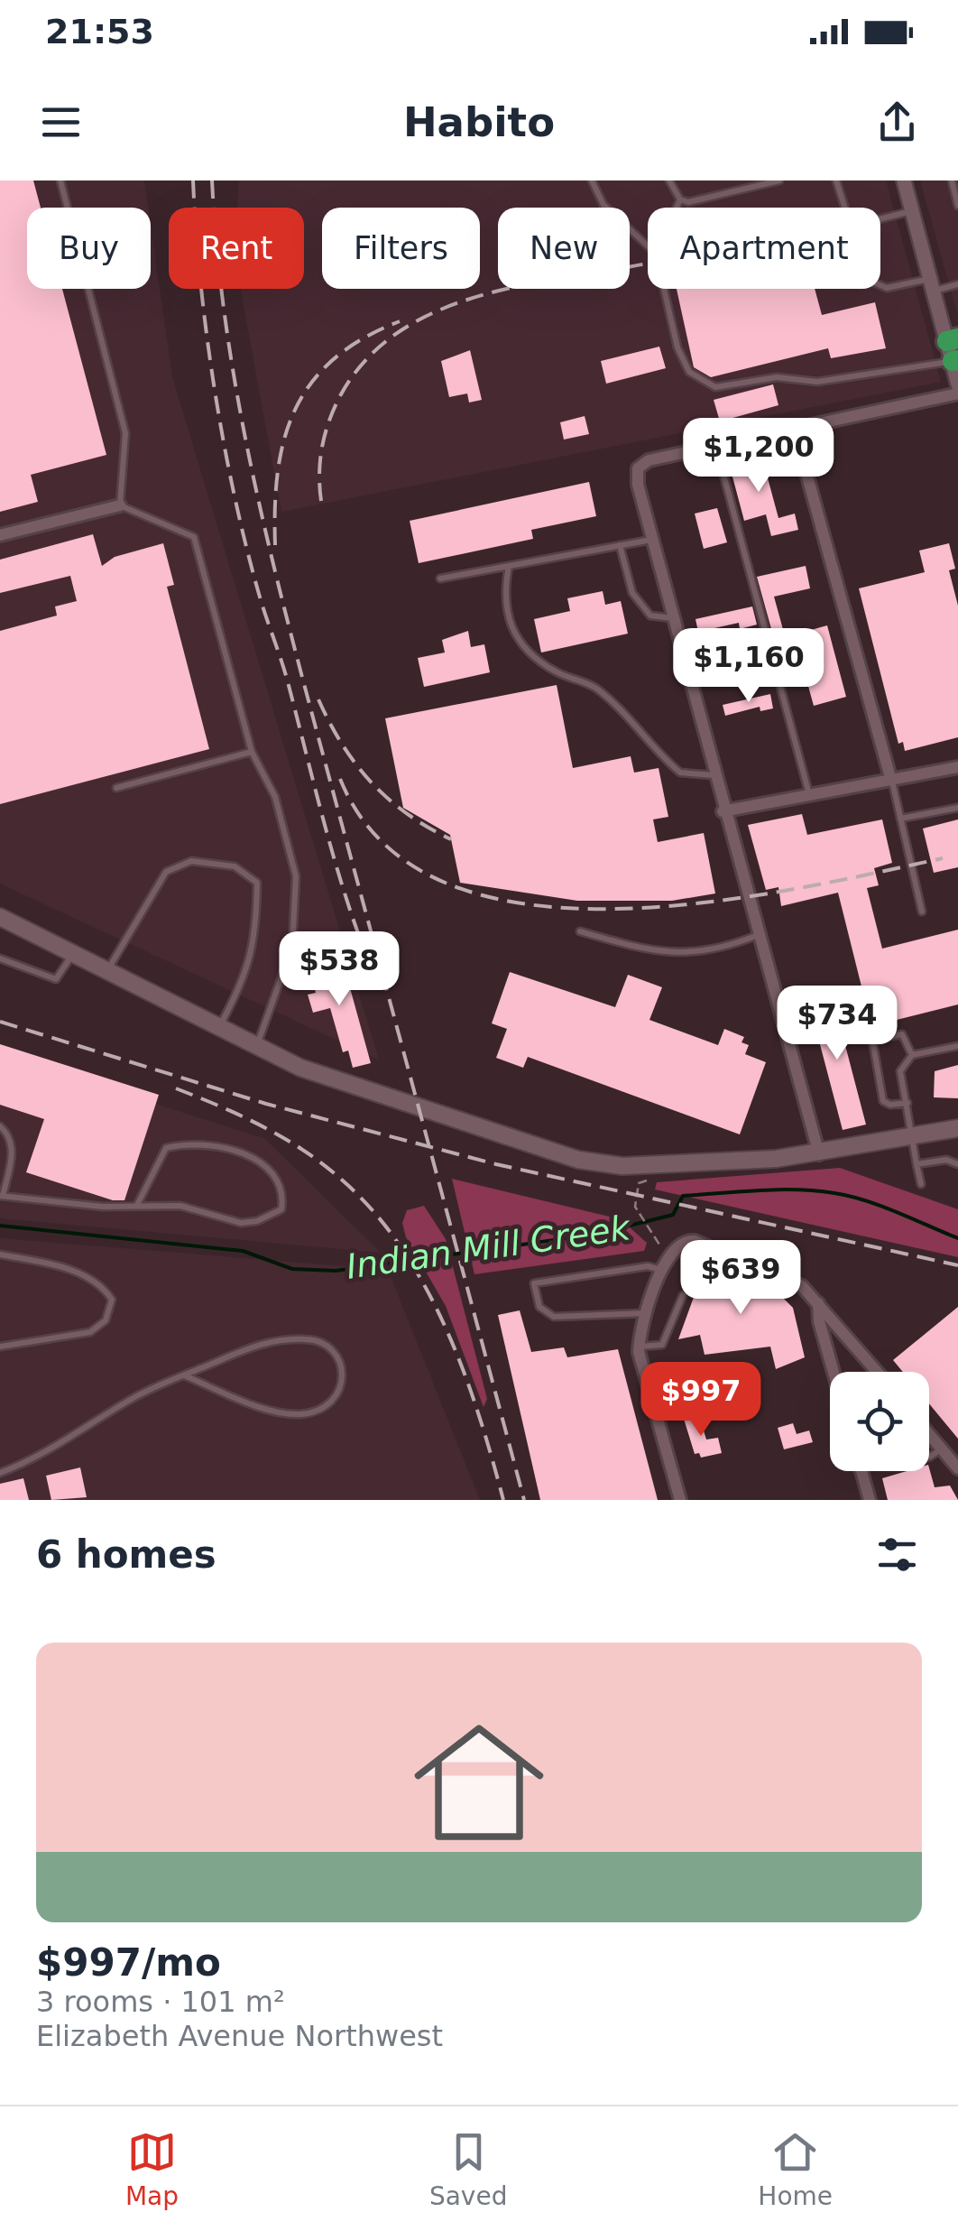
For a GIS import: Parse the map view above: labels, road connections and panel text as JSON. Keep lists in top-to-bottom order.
{
  "water": ["Indian Mill Creek"],
  "page": {
    "status": "21:53",
    "header": "Habito",
    "chip": [
      "Buy",
      "Rent",
      "Filters",
      "New",
      "Apartment"
    ],
    "price": [
      "$1,200",
      "$1,160",
      "$538",
      "$734",
      "$639",
      "$997"
    ],
    "heading": "6 homes",
    "list": [
      {
        "name": "$997/mo",
        "note": "3 rooms · 101 m² · Elizabeth Avenue Northwest"
      }
    ],
    "tabs": ["Map", "Saved", "Home"]
  }
}
